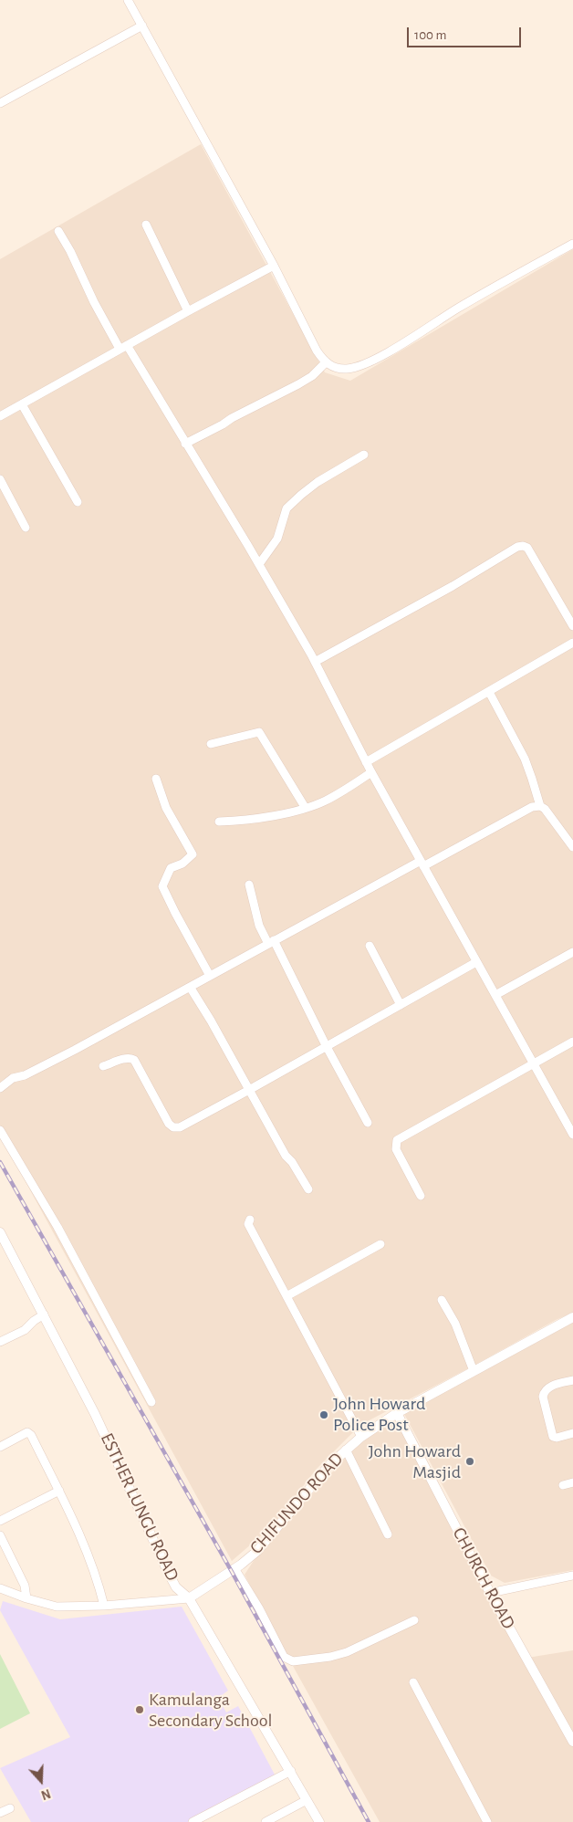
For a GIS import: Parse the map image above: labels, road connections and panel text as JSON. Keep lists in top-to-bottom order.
{
  "streets": {
    "street": ["CHIFUNDO ROAD", "ESTHER LUNGU ROAD", "CHURCH ROAD"]
  },
  "crossings": [
    ["CHIFUNDO ROAD", "ESTHER LUNGU ROAD"],
    ["CHIFUNDO ROAD", "CHURCH ROAD"]
  ],
  "places": ["John Howard Police Post", "John Howard Masjid", "Kamulanga Secondary School"],
  "scale_bar": "100 m",
  "north": "bottom"
}
